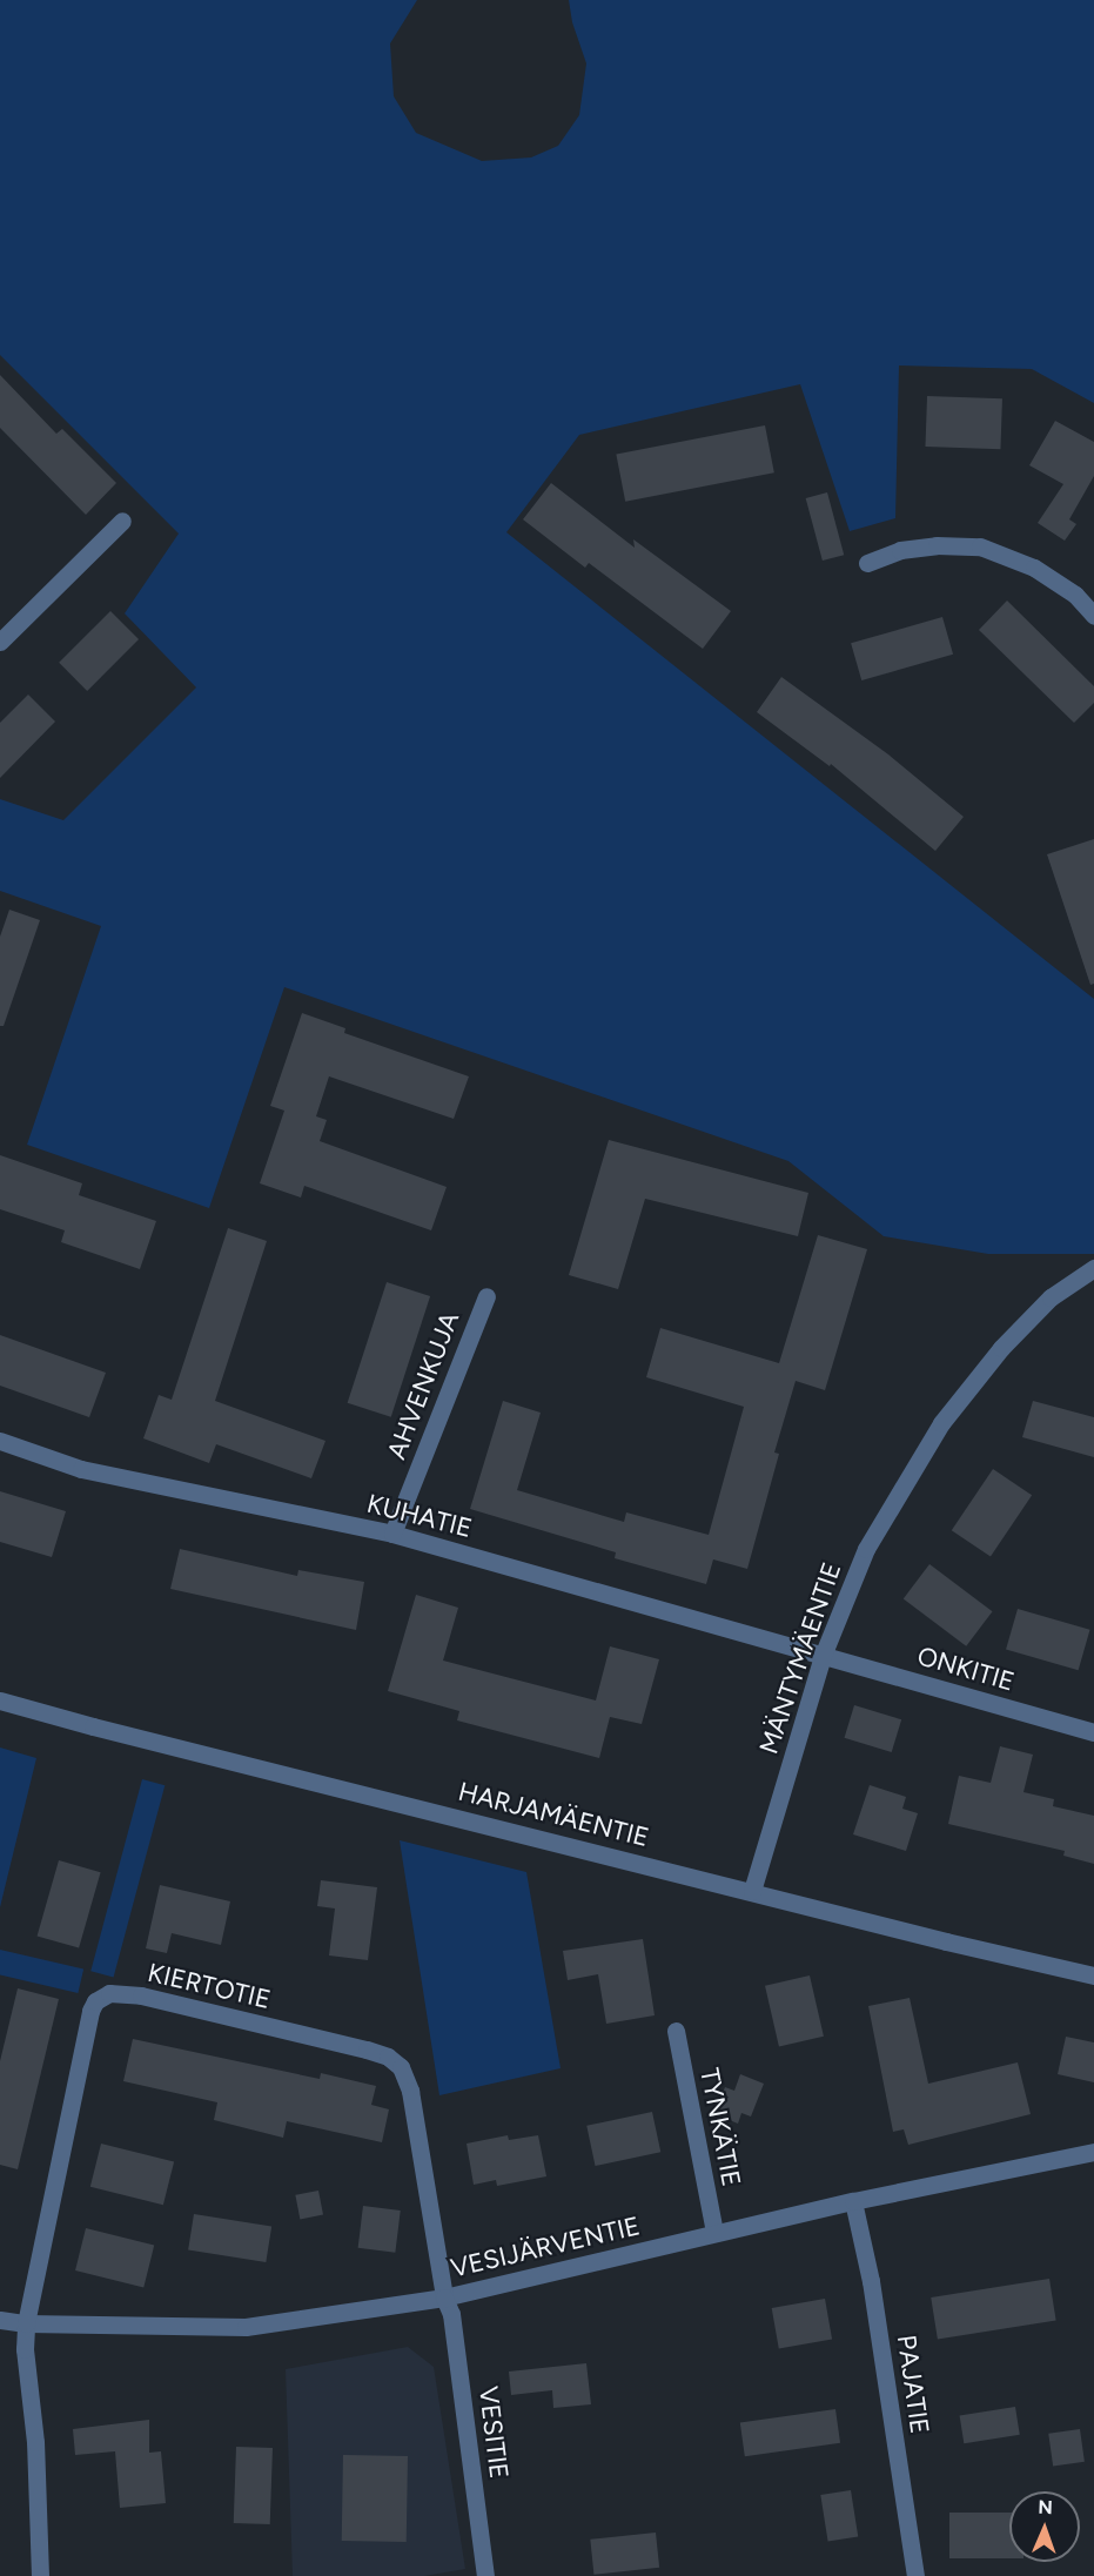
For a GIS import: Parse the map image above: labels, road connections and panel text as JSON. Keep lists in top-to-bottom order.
{
  "streets": {
    "street": [
      "AHVENKUJA",
      "KUHATIE",
      "MÄNTYMÄENTIE",
      "ONKITIE",
      "HARJAMÄENTIE",
      "KIERTOTIE",
      "TYNKÄTIE",
      "VESIJÄRVENTIE",
      "PAJATIE",
      "VESITIE"
    ]
  },
  "crossings": [
    ["AHVENKUJA", "KUHATIE"],
    ["KUHATIE", "MÄNTYMÄENTIE"],
    ["KUHATIE", "ONKITIE"],
    ["MÄNTYMÄENTIE", "ONKITIE"],
    ["MÄNTYMÄENTIE", "HARJAMÄENTIE"],
    ["KIERTOTIE", "VESIJÄRVENTIE"],
    ["KIERTOTIE", "VESITIE"],
    ["TYNKÄTIE", "VESIJÄRVENTIE"],
    ["VESIJÄRVENTIE", "PAJATIE"],
    ["VESIJÄRVENTIE", "VESITIE"]
  ],
  "north": "top"
}
